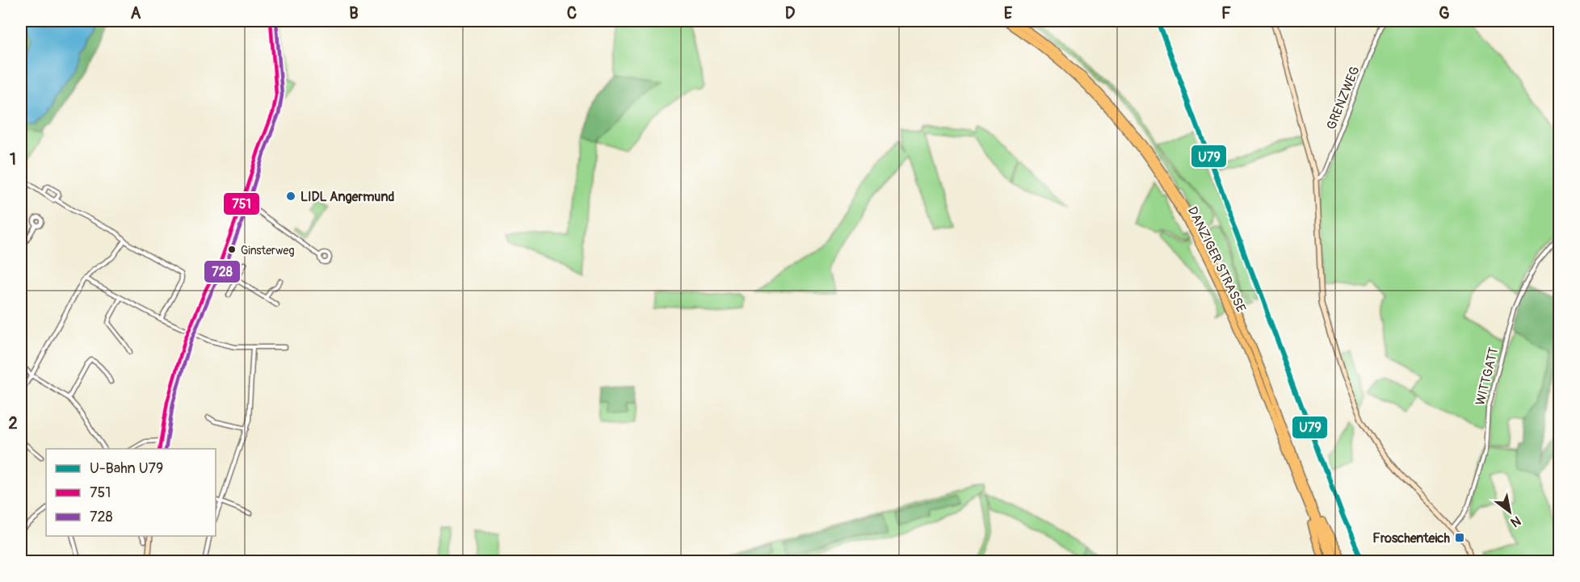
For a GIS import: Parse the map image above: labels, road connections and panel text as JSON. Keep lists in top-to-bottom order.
{
  "streets": {
    "highway": ["DANZIGER STRASSE"],
    "street": ["GRENZWEG", "WITTGATT"]
  },
  "places": {
    "other": ["LIDL Angermund", "Ginsterweg"],
    "transit": ["Froschenteich"]
  },
  "lines": ["metro line U79", "transit line 751", "transit line 728"],
  "legend": ["U-Bahn U79", "751", "728"],
  "north": "bottom right",
  "grid": {
    "columns": [
      "A",
      "B",
      "C",
      "D",
      "E",
      "F",
      "G"
    ],
    "rows": ["1", "2"]
  }
}
